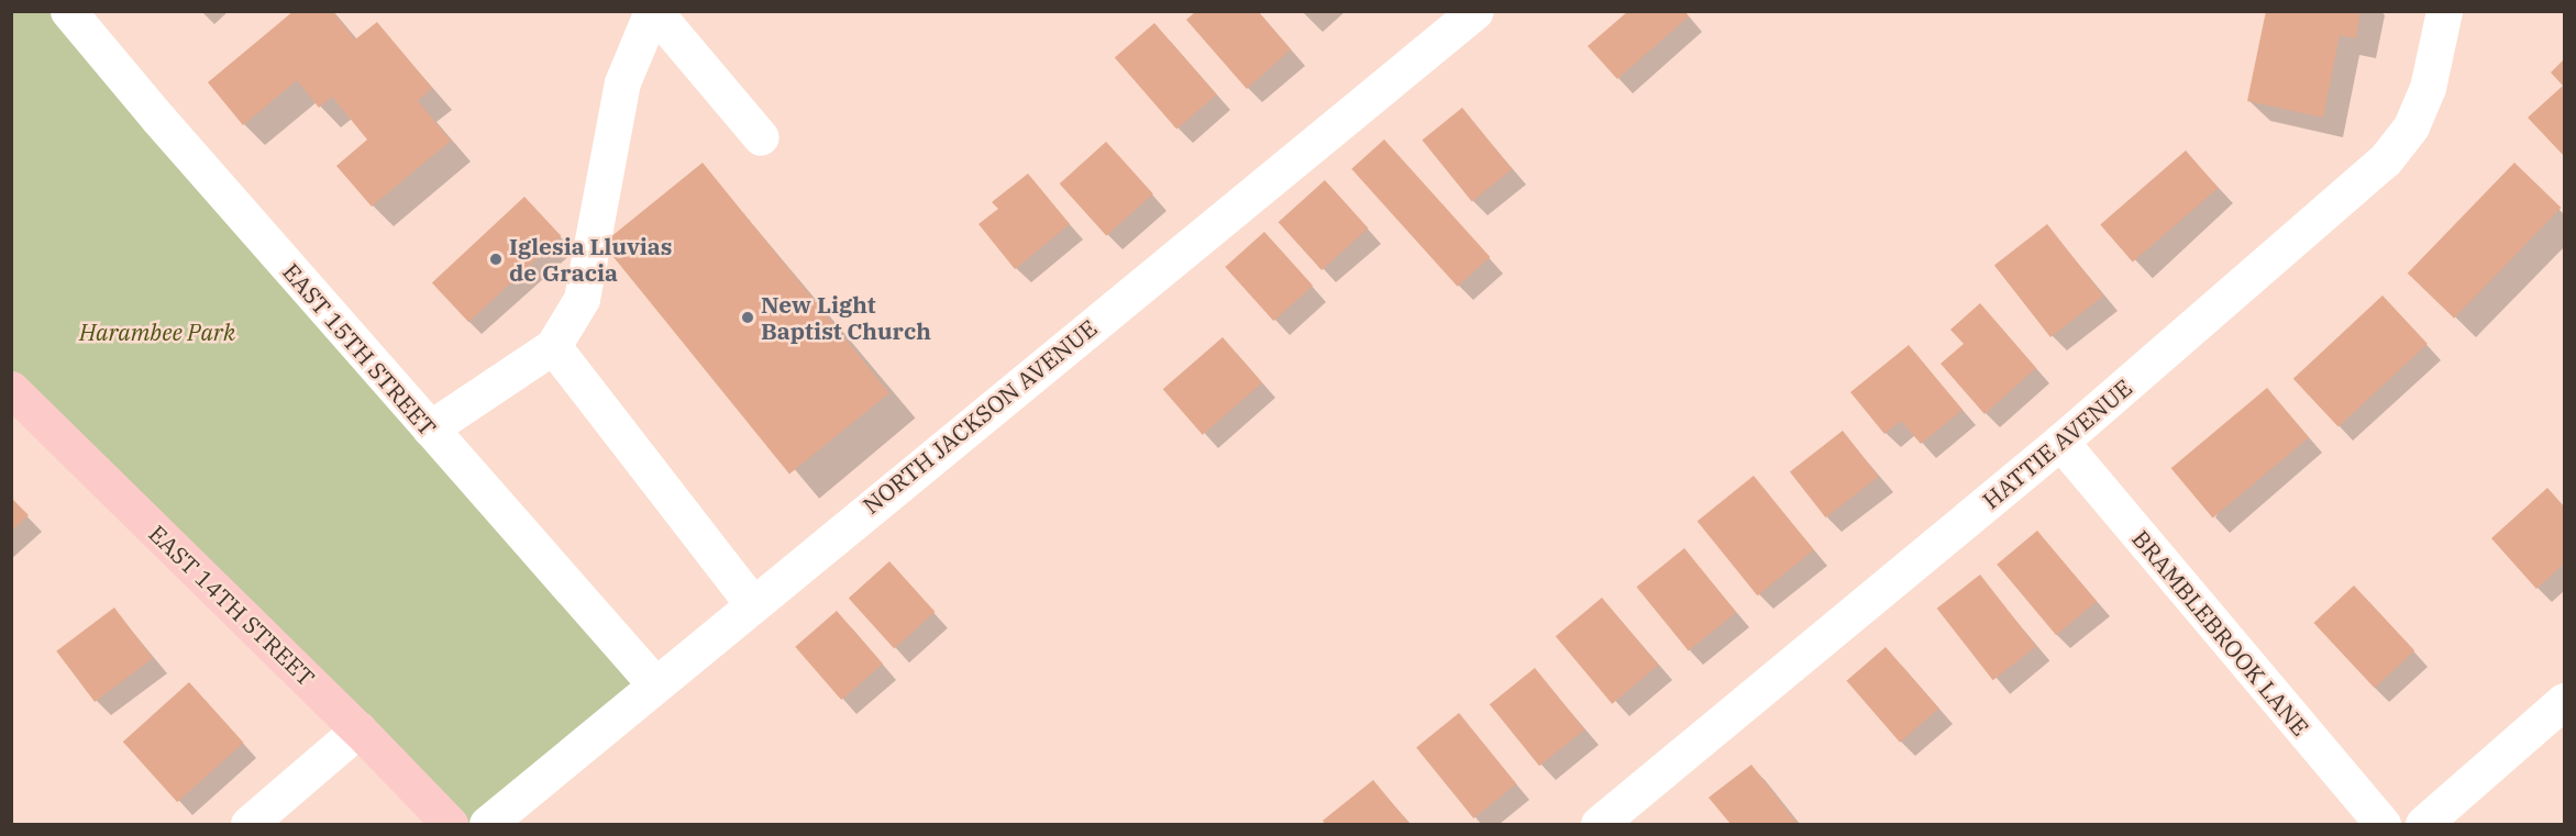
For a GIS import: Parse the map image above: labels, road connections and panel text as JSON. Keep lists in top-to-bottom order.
{
  "streets": {
    "main road": ["EAST 14TH STREET"],
    "street": [
      "EAST 15TH STREET",
      "NORTH JACKSON AVENUE",
      "HATTIE AVENUE",
      "BRAMBLEBROOK LANE"
    ]
  },
  "crossings": [
    ["EAST 15TH STREET", "NORTH JACKSON AVENUE"],
    ["HATTIE AVENUE", "BRAMBLEBROOK LANE"]
  ],
  "parks": ["Harambee Park"],
  "places": ["Iglesia Lluvias de Gracia", "New Light Baptist Church"]
}
